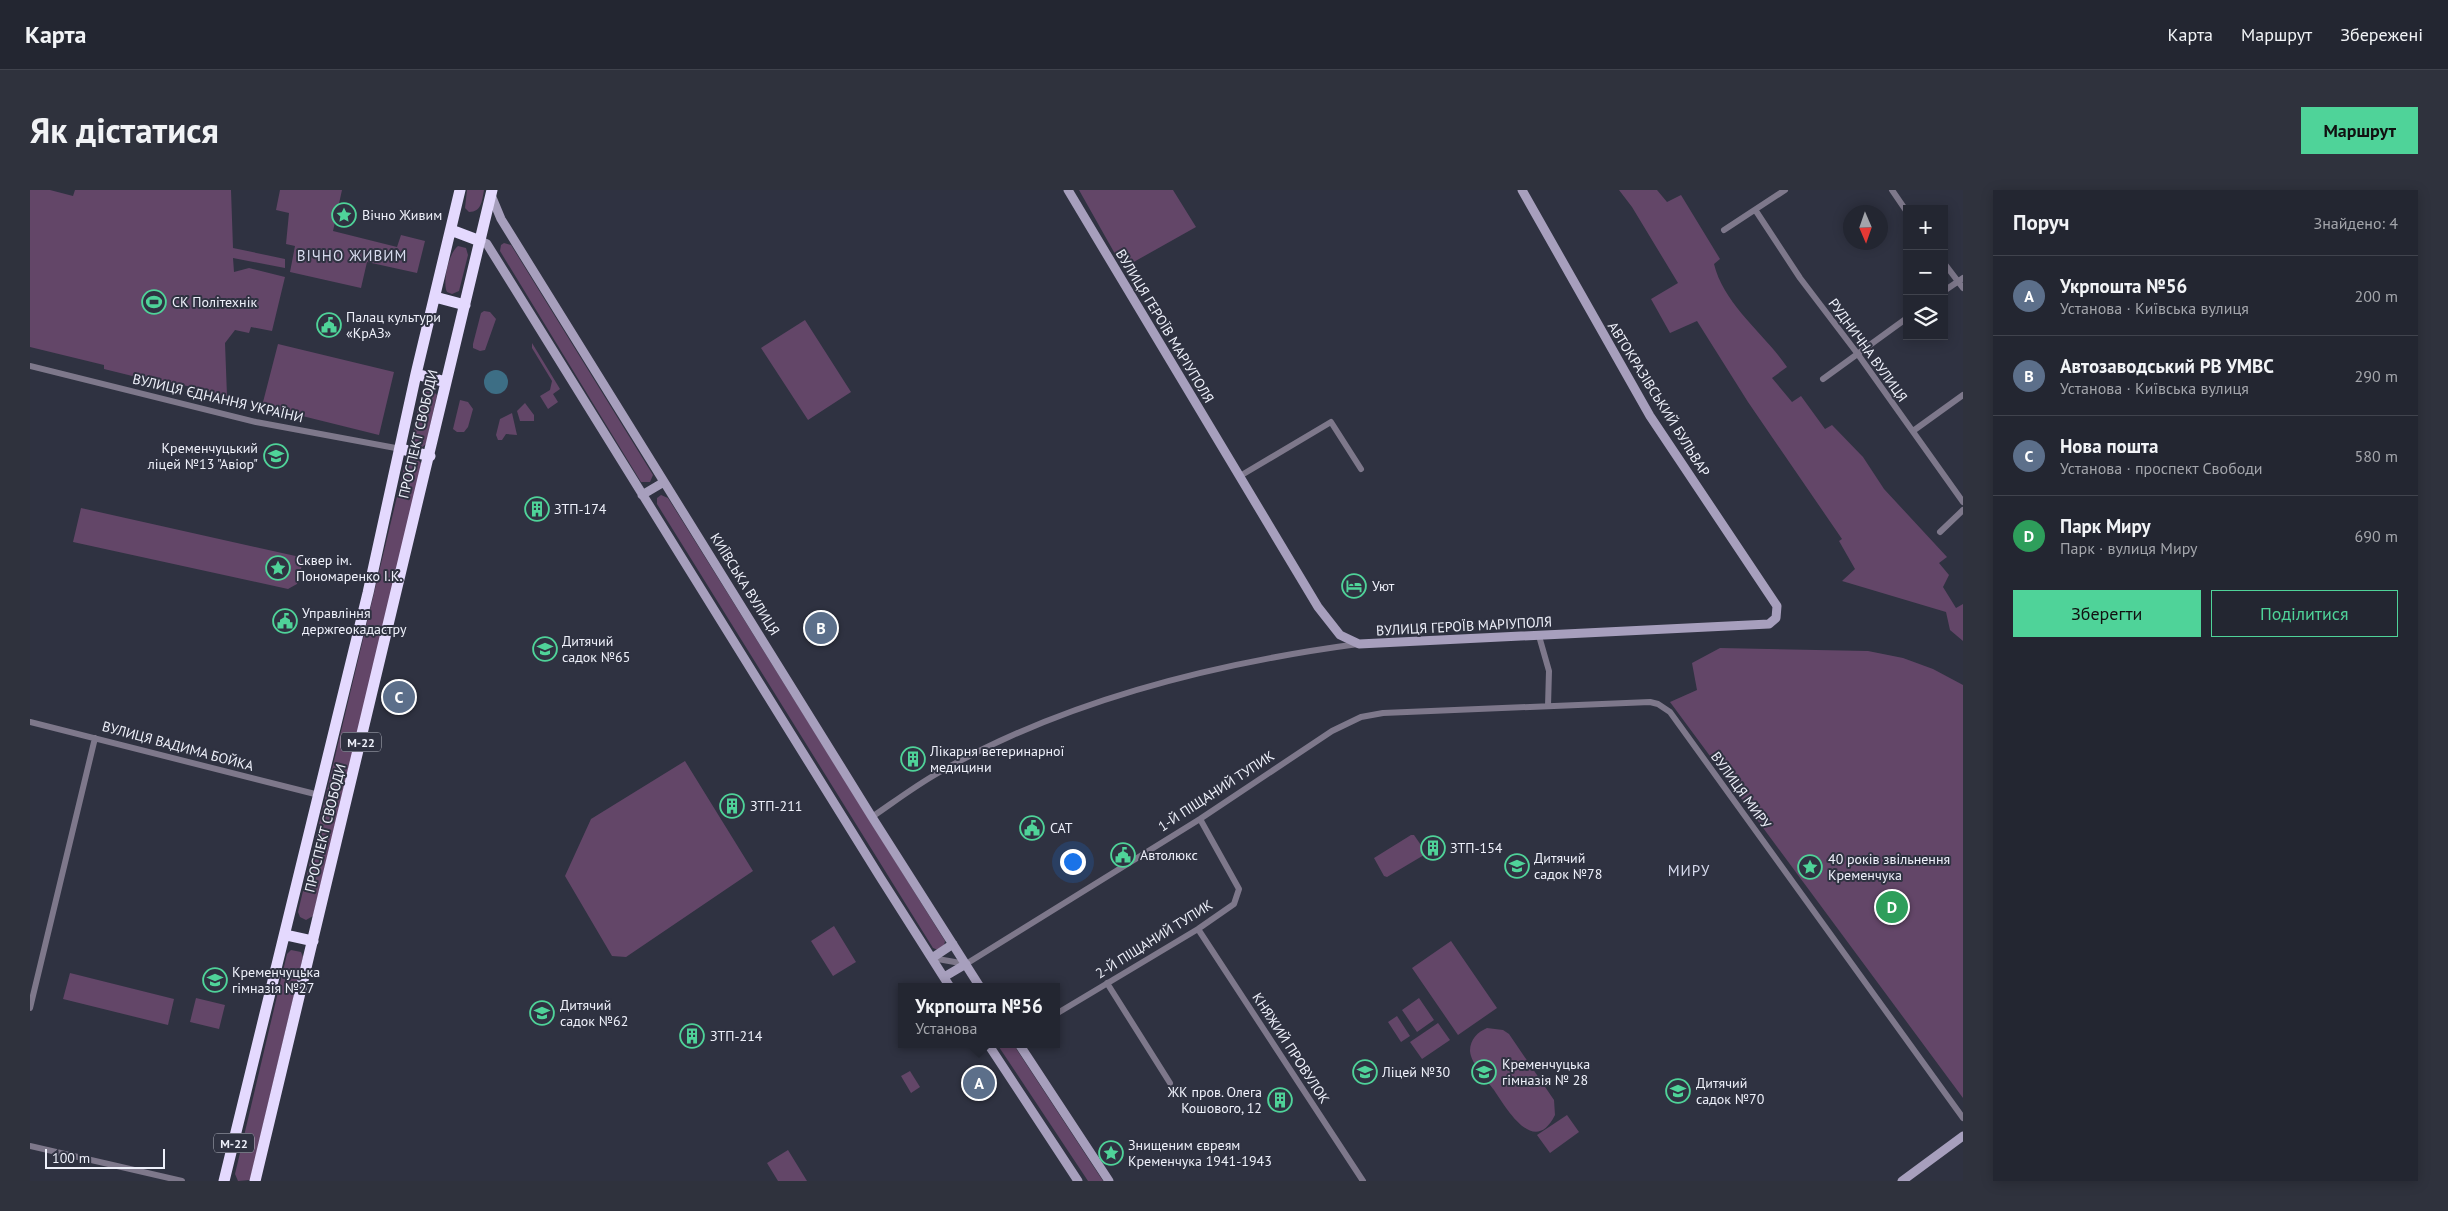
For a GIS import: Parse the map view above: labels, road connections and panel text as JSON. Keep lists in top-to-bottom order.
{
  "streets": {
    "highway": ["ПРОСПЕКТ СВОБОДИ", "М-22"],
    "main road": ["ВУЛИЦЯ ГЕРОЇВ МАРІУПОЛЯ", "АВТОКРАЗІВСЬКИЙ БУЛЬВАР", "КИЇВСЬКА ВУЛИЦЯ"],
    "street": [
      "РУДНИЧНА ВУЛИЦЯ",
      "ВУЛИЦЯ ЄДНАННЯ УКРАЇНИ",
      "ВУЛИЦЯ ВАДИМА БОЙКА",
      "ВУЛИЦЯ МИРУ",
      "1-Й ПІЩАНИЙ ТУПИК",
      "2-Й ПІЩАНИЙ ТУПИК",
      "КНЯЖИЙ ПРОВУЛОК"
    ]
  },
  "crossings": [
    ["ВУЛИЦЯ ГЕРОЇВ МАРІУПОЛЯ", "АВТОКРАЗІВСЬКИЙ БУЛЬВАР"],
    ["ВУЛИЦЯ ЄДНАННЯ УКРАЇНИ", "ПРОСПЕКТ СВОБОДИ"],
    ["ПРОСПЕКТ СВОБОДИ", "КИЇВСЬКА ВУЛИЦЯ"],
    ["ПРОСПЕКТ СВОБОДИ", "ВУЛИЦЯ ВАДИМА БОЙКА"],
    ["КИЇВСЬКА ВУЛИЦЯ", "1-Й ПІЩАНИЙ ТУПИК"],
    ["ВУЛИЦЯ МИРУ", "1-Й ПІЩАНИЙ ТУПИК"],
    ["1-Й ПІЩАНИЙ ТУПИК", "2-Й ПІЩАНИЙ ТУПИК"],
    ["2-Й ПІЩАНИЙ ТУПИК", "КНЯЖИЙ ПРОВУЛОК"]
  ],
  "districts": ["ВІЧНО ЖИВИМ", "МИРУ"],
  "places": {
    "place": [
      "Вічно Живим",
      "Сквер ім. Пономаренко І.К.",
      "40 рокiв звiльнення Кременчука",
      "Знищеним євреям Кременчука 1941-1943"
    ],
    "sports": ["СК Політехнік"],
    "public building": [
      "Палац культури «КрАЗ»",
      "Управлiння держгеокадастру",
      "САТ",
      "Автолюкс"
    ],
    "school or university": [
      "Кременчуцький ліцей №13 \"Авіор\"",
      "Дитячий садок №65",
      "Дитячий садок №78",
      "Кременчуцька гімназія №27",
      "Дитячий садок №62",
      "Ліцей №30",
      "Кременчуцька гімназія № 28",
      "Дитячий садок №70"
    ],
    "building": [
      "ЗТП-174",
      "Лікарня ветеринарної медицини",
      "ЗТП-211",
      "ЗТП-154",
      "ЗТП-214",
      "ЖК пров. Олега Кошового, 12"
    ],
    "hotel": ["Уют"]
  },
  "scale_bar": "100 m",
  "north": "bottom",
  "page": {
    "header": "Карта",
    "nav": ["Карта", "Маршрут", "Збережені"],
    "title": "Як дістатися",
    "buttons": [
      "Маршрут",
      ["Зберегти", "Поділитися"]
    ],
    "heading": ["Поруч", "Знайдено: 4"],
    "map_buttons": ["+", "−"],
    "list": [
      {
        "mark": "A",
        "name": "Укрпошта №56",
        "note": "Установа · Київська вулиця",
        "value": "200 m"
      },
      {
        "mark": "B",
        "name": "Автозаводський РВ УМВС",
        "note": "Установа · Київська вулиця",
        "value": "290 m"
      },
      {
        "mark": "C",
        "name": "Нова пошта",
        "note": "Установа · проспект Свободи",
        "value": "580 m"
      },
      {
        "mark": "D",
        "name": "Парк Миру",
        "note": "Парк · вулиця Миру",
        "value": "690 m"
      }
    ],
    "pins": [
      "B",
      "C",
      "D",
      "A"
    ],
    "popup": ["Укрпошта №56", "Установа"],
    "scale": "100 m"
  }
}
